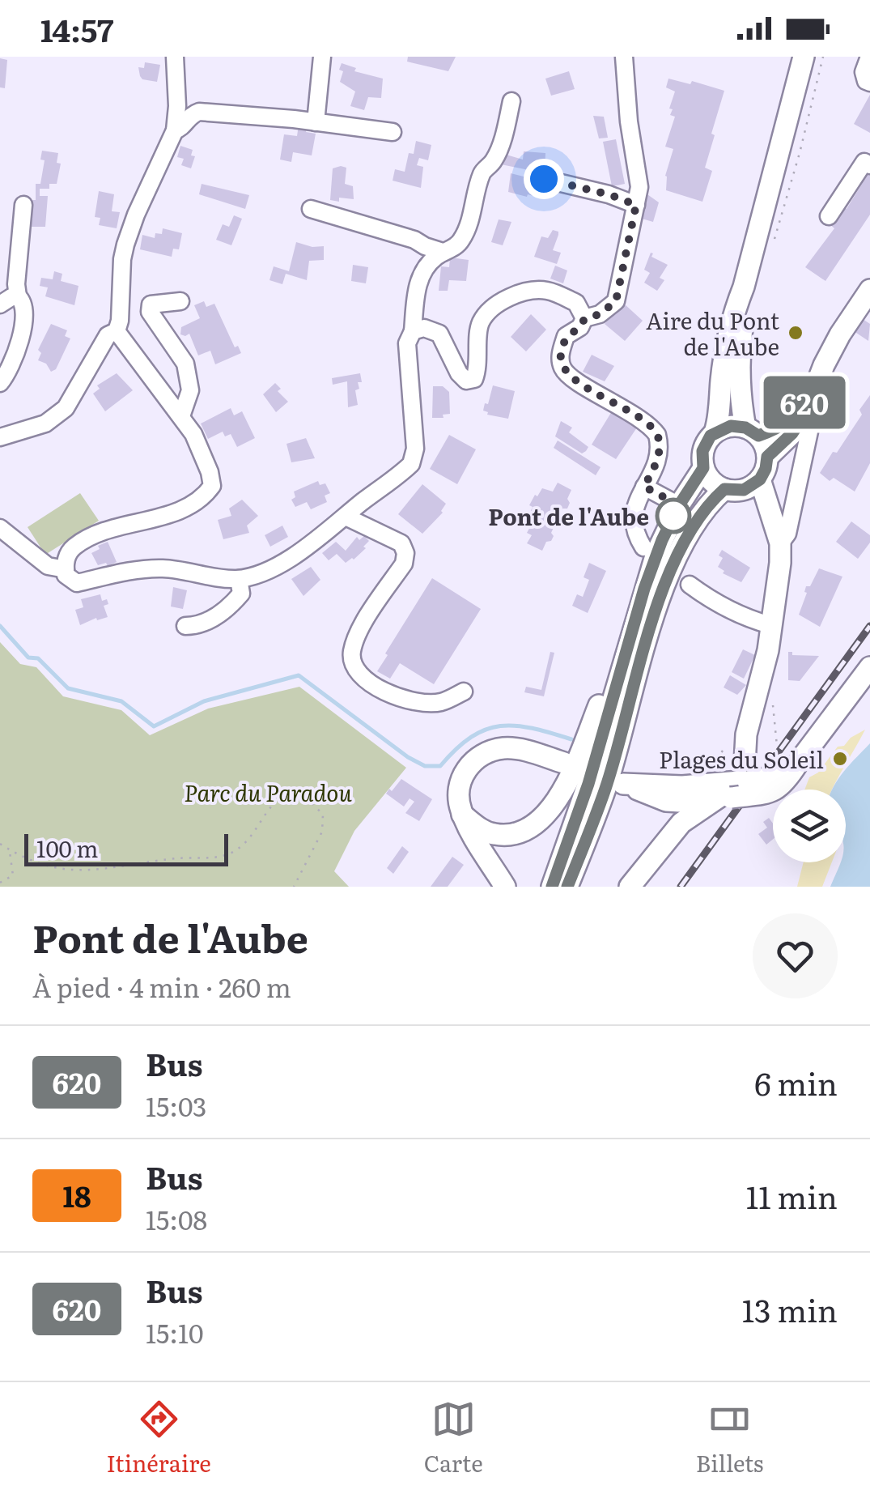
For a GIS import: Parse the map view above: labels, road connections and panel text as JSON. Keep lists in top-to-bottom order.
{
  "parks": ["Parc du Paradou"],
  "places": ["Aire du Pont de l'Aube", "Pont de l'Aube", "Plages du Soleil"],
  "lines": ["bus line 620"],
  "scale_bar": "100 m",
  "page": {
    "status": "14:57",
    "on_map": "620",
    "scale": "100 m",
    "heading": ["Pont de l'Aube", "À pied · 4 min · 260 m"],
    "list": [
      {
        "mark": "620",
        "name": "Bus",
        "note": "15:03",
        "value": "6 min"
      },
      {
        "mark": "18",
        "name": "Bus",
        "note": "15:08",
        "value": "11 min"
      },
      {
        "mark": "620",
        "name": "Bus",
        "note": "15:10",
        "value": "13 min"
      }
    ],
    "tabs": ["Itinéraire", "Carte", "Billets"]
  }
}
